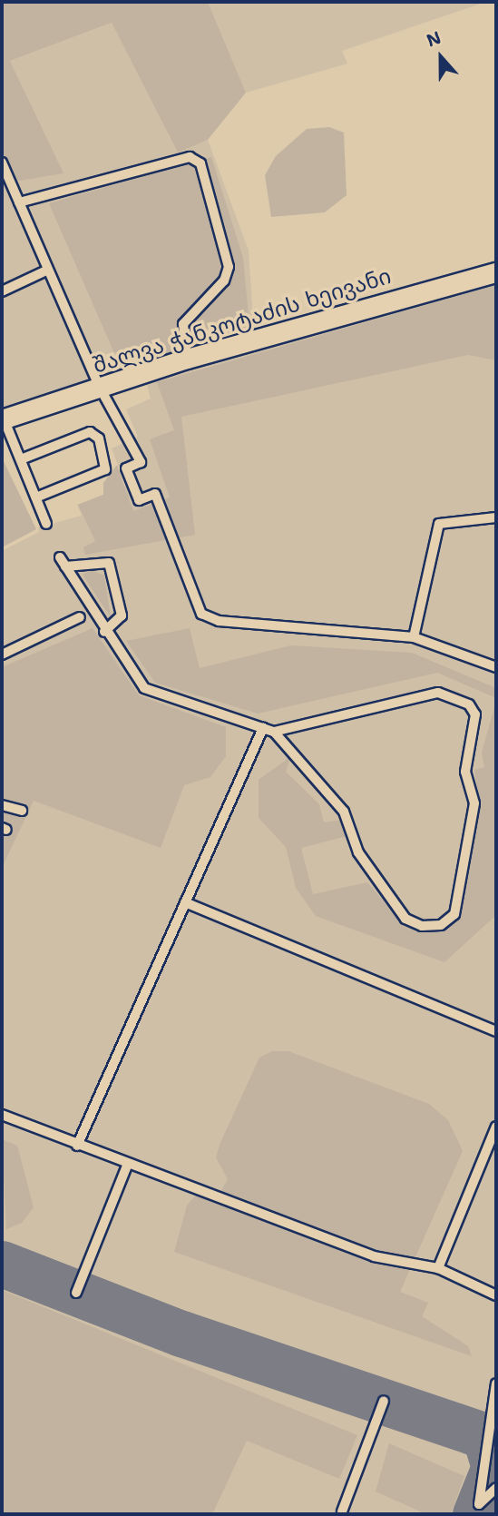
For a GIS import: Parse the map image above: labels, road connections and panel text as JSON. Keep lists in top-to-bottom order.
{
  "streets": {
    "street": ["შალვა ჭანკოტაძის ხეივანი"]
  },
  "north": "top"
}
